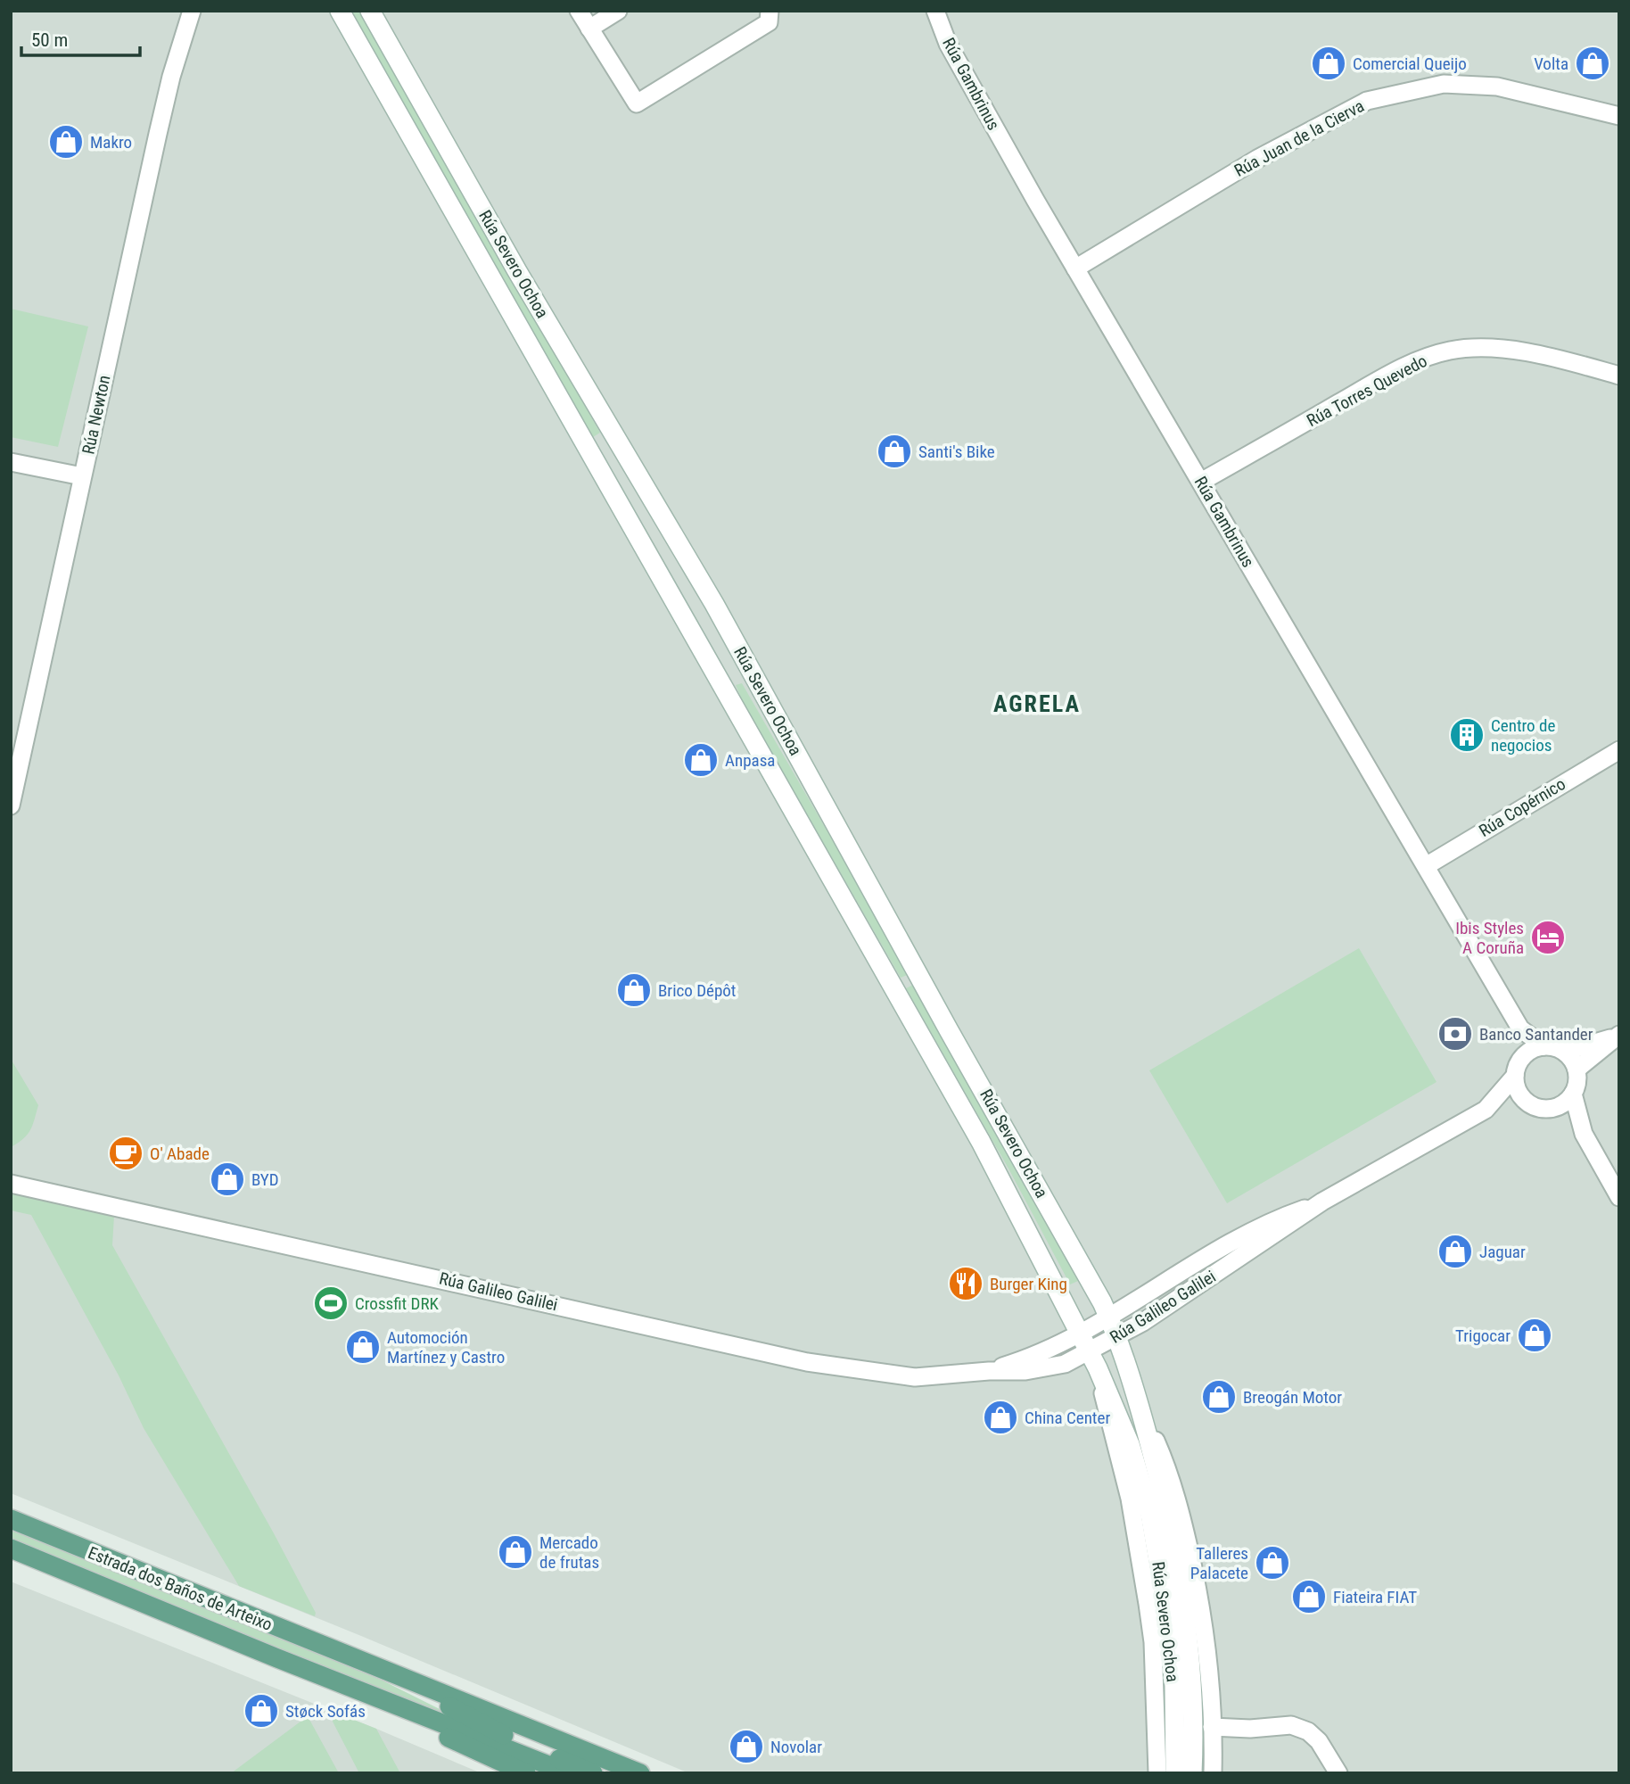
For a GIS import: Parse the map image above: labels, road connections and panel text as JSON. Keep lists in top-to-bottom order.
{
  "streets": {
    "main road": ["Rúa Severo Ochoa", "Estrada dos Baños de Arteixo"],
    "street": [
      "Rúa Gambrinus",
      "Rúa Juan de la Cierva",
      "Rúa Torres Quevedo",
      "Rúa Newton",
      "Rúa Copérnico",
      "Rúa Galileo Galilei"
    ]
  },
  "crossings": [
    ["Rúa Gambrinus", "Rúa Juan de la Cierva"],
    ["Rúa Gambrinus", "Rúa Torres Quevedo"],
    ["Rúa Gambrinus", "Rúa Copérnico"],
    ["Rúa Gambrinus", "Rúa Galileo Galilei"],
    ["Rúa Severo Ochoa", "Rúa Galileo Galilei"]
  ],
  "districts": ["AGRELA"],
  "places": {
    "shop": [
      "Comercial Queijo",
      "Volta",
      "Makro",
      "Santi's Bike",
      "Anpasa",
      "Brico Dépôt",
      "BYD",
      "Jaguar",
      "Trigocar",
      "Automoción Martínez y Castro",
      "Breogán Motor",
      "China Center",
      "Mercado de frutas",
      "Talleres Palacete",
      "Fiateira FIAT",
      "Støck Sofás",
      "Novolar"
    ],
    "building": ["Centro de negocios"],
    "hotel": ["Ibis Styles A Coruña"],
    "bank": ["Banco Santander"],
    "cafe": ["O' Abade"],
    "restaurant": ["Burger King"],
    "sports": ["Crossfit DRK"]
  },
  "scale_bar": "50 m"
}
